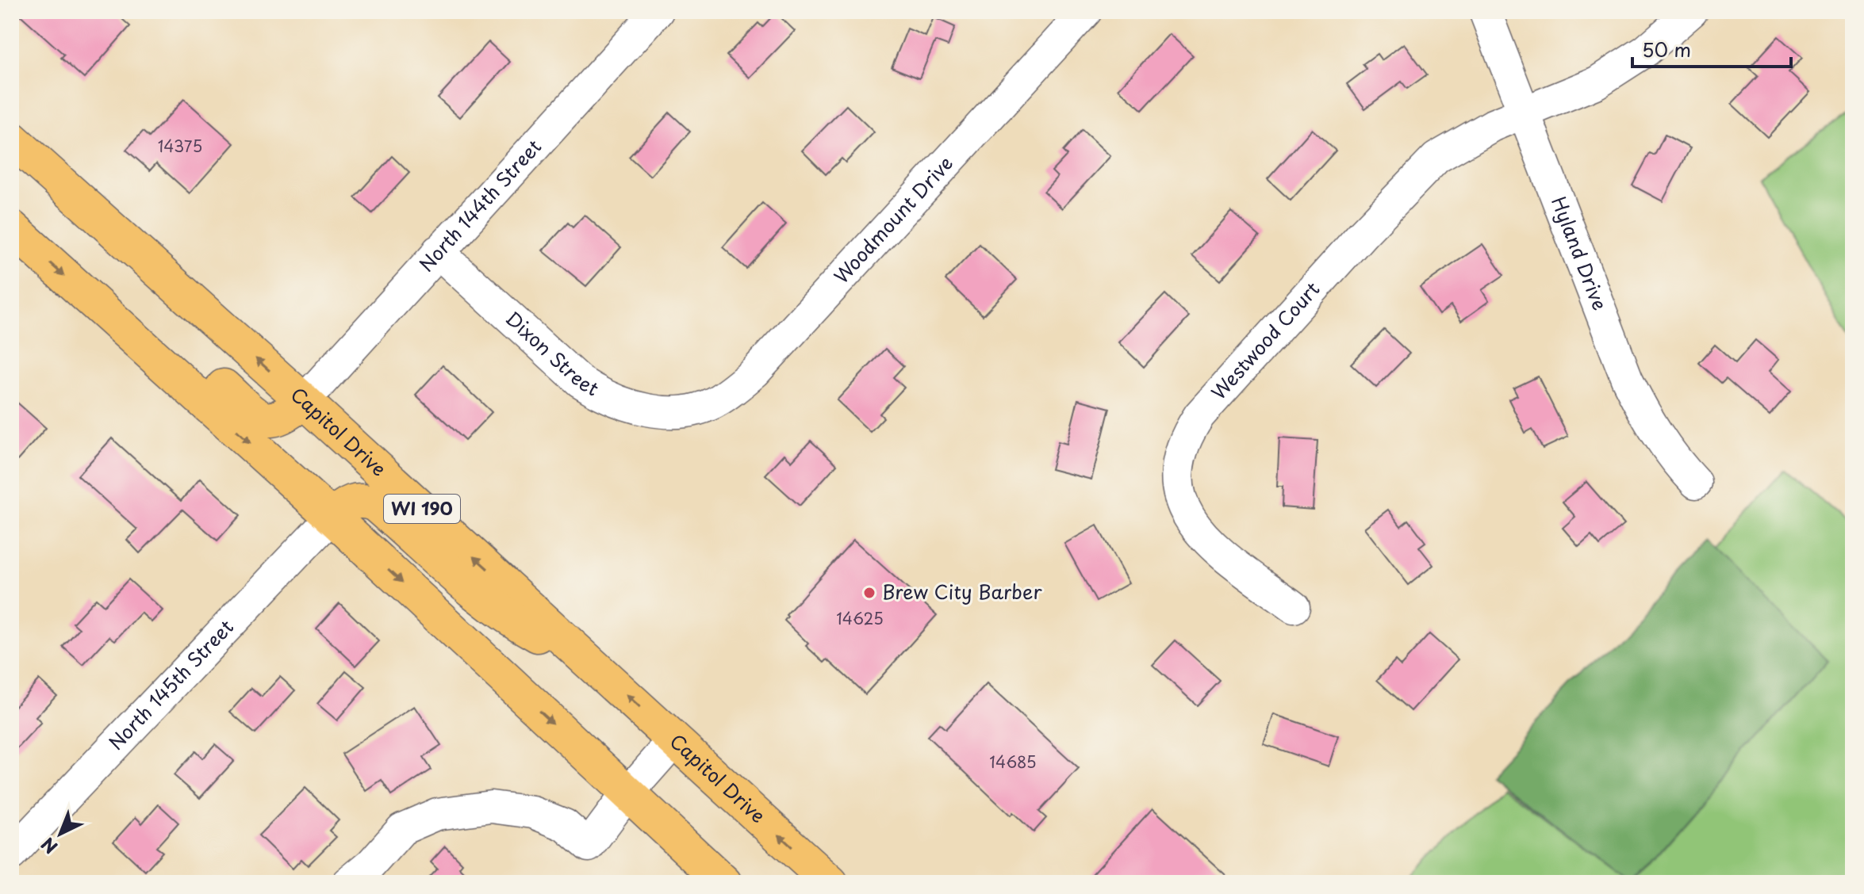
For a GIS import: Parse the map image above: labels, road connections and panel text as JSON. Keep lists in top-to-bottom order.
{
  "streets": {
    "main road": ["Capitol Drive", "WI 190"],
    "street": [
      "North 144th Street",
      "Woodmount Drive",
      "Hyland Drive",
      "Westwood Court",
      "Dixon Street",
      "North 145th Street"
    ]
  },
  "crossings": [
    ["North 144th Street", "Dixon Street"],
    ["North 144th Street", "Capitol Drive"],
    ["Woodmount Drive", "Dixon Street"],
    ["Hyland Drive", "Westwood Court"]
  ],
  "places": ["Brew City Barber"],
  "house_numbers": ["14375", "14625", "14685"],
  "scale_bar": "50 m",
  "north": "bottom left"
}
